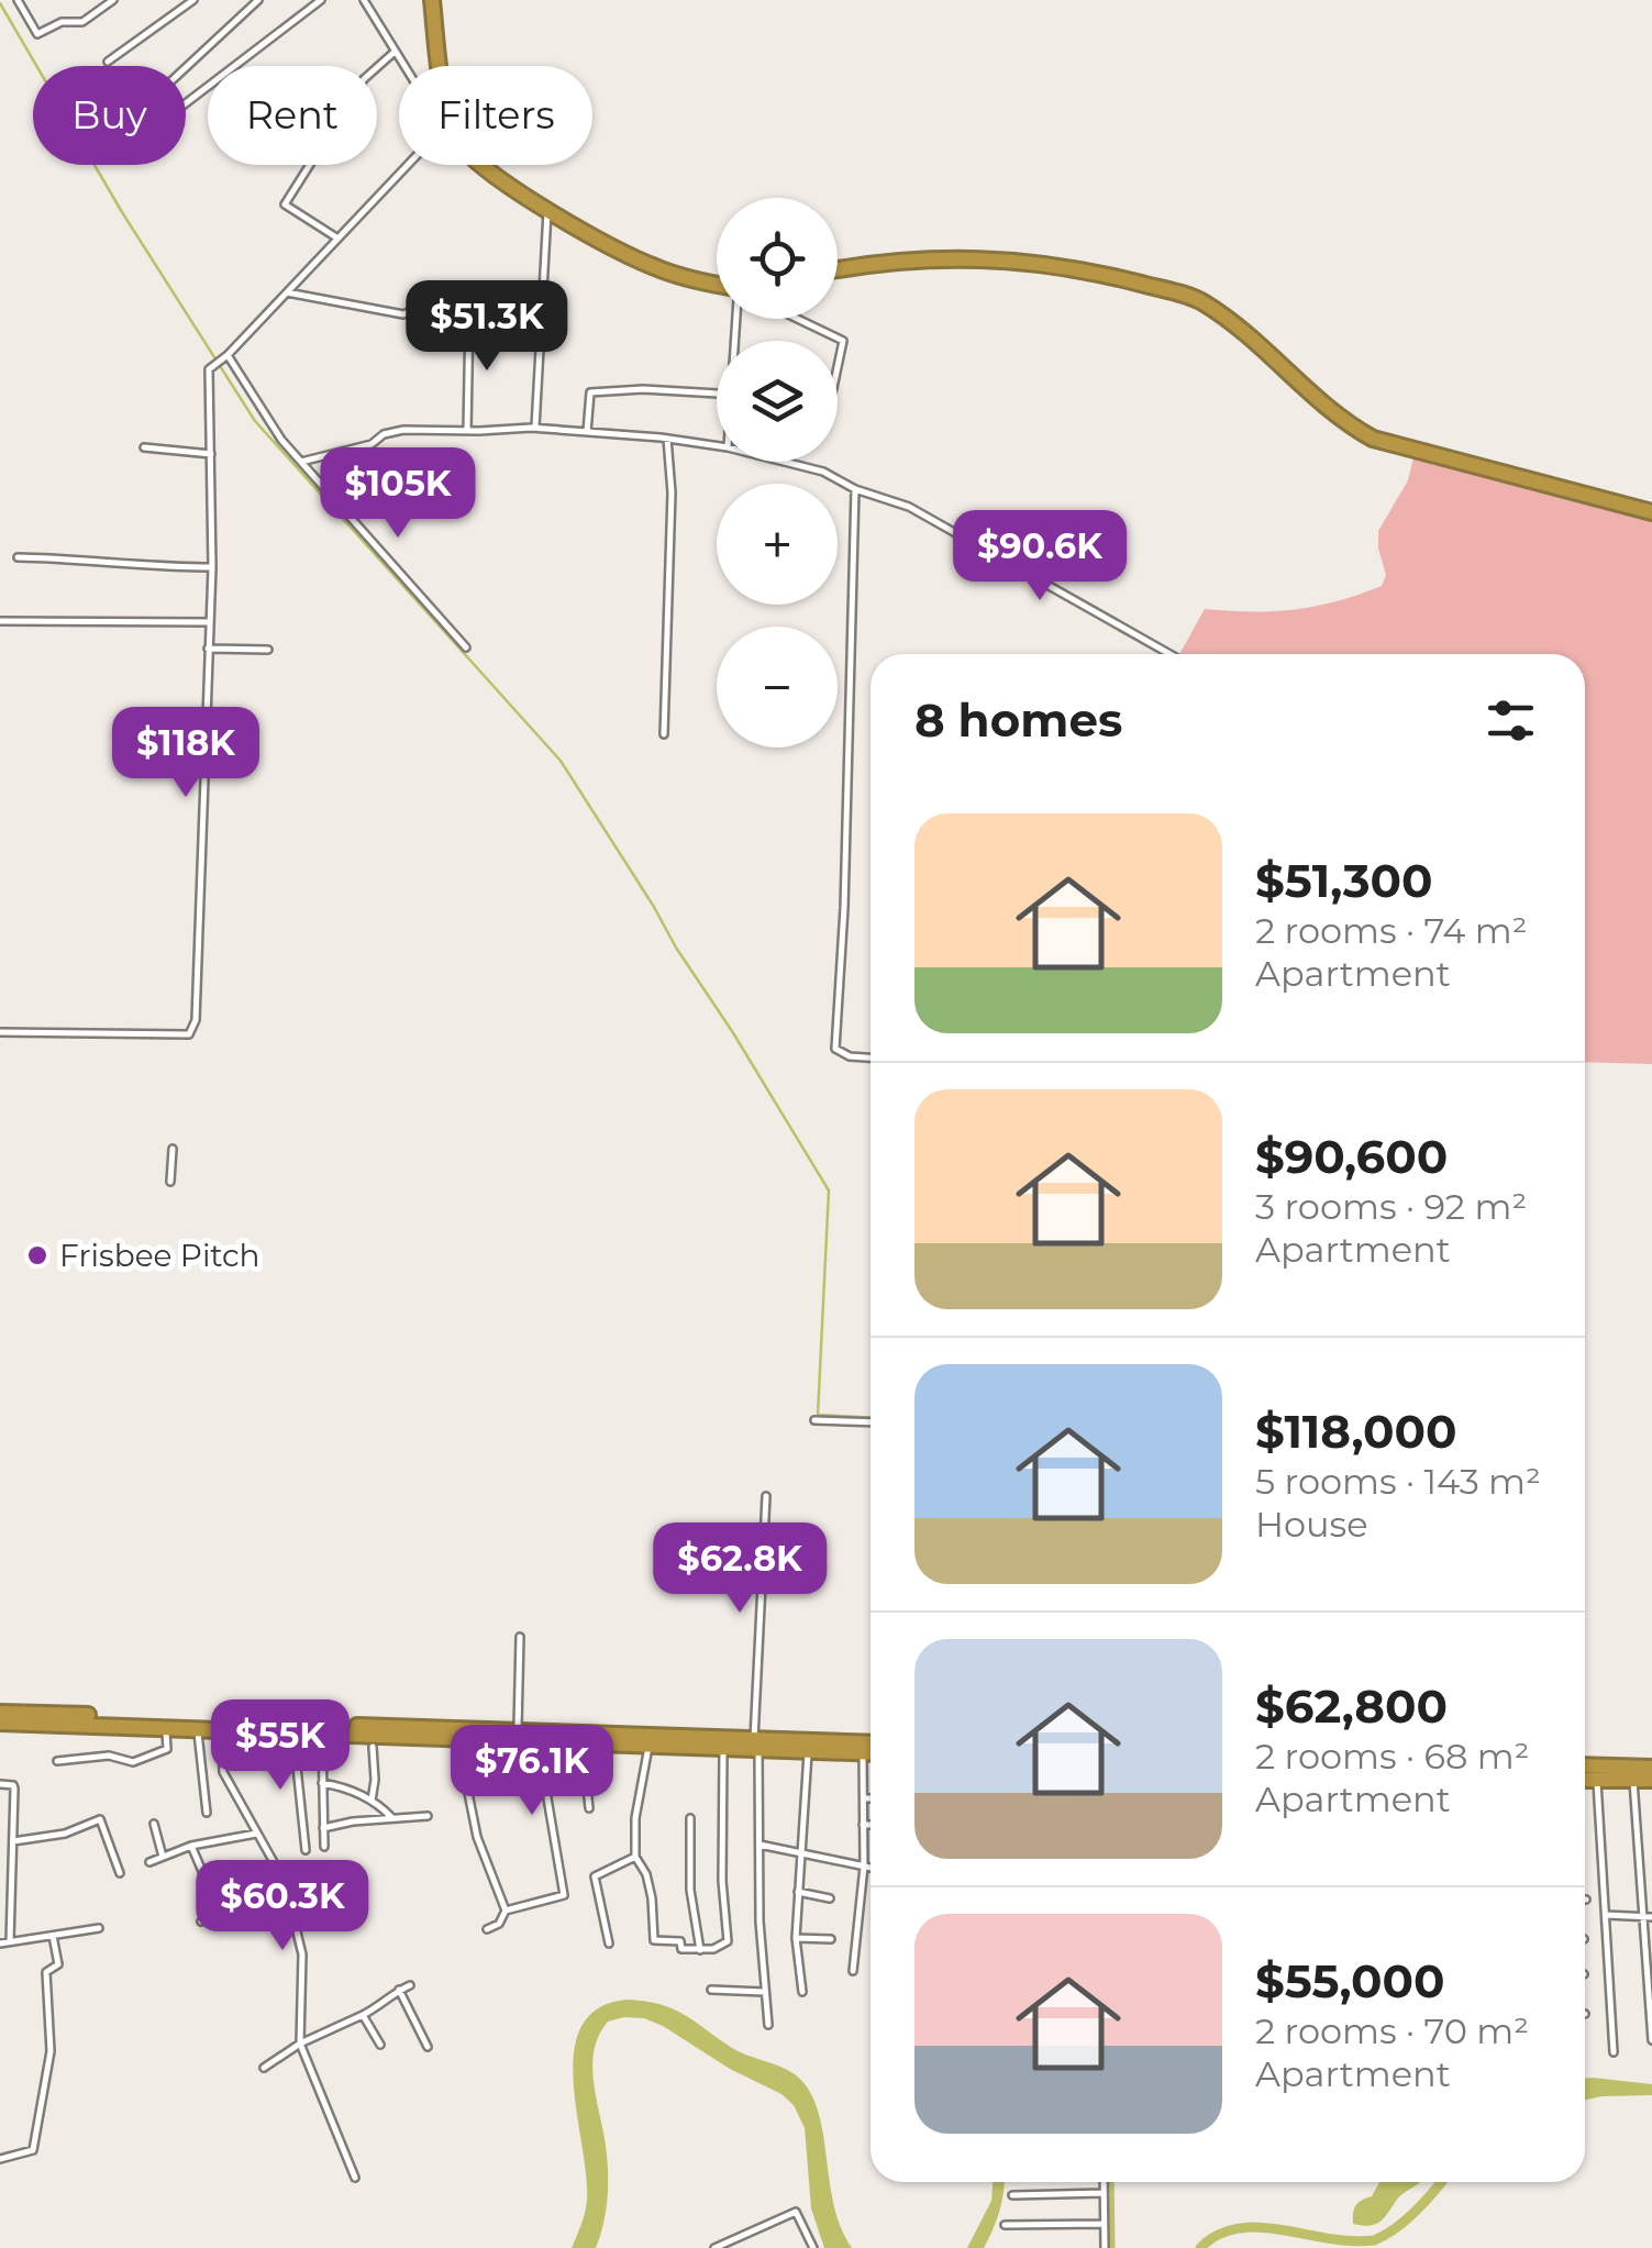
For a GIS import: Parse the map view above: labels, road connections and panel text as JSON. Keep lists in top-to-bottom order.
{
  "places": ["Frisbee Pitch"],
  "page": {
    "chip": ["Buy", "Rent", "Filters"],
    "map_buttons": ["+", "−"],
    "price": [
      "$51.3K",
      "$105K",
      "$90.6K",
      "$118K",
      "$62.8K",
      "$55K",
      "$76.1K",
      "$60.3K"
    ],
    "heading": "8 homes",
    "list": [
      {
        "name": "$51,300",
        "note": "2 rooms · 74 m² · Apartment"
      },
      {
        "name": "$90,600",
        "note": "3 rooms · 92 m² · Apartment"
      },
      {
        "name": "$118,000",
        "note": "5 rooms · 143 m² · House"
      },
      {
        "name": "$62,800",
        "note": "2 rooms · 68 m² · Apartment"
      },
      {
        "name": "$55,000",
        "note": "2 rooms · 70 m² · Apartment"
      }
    ]
  }
}
